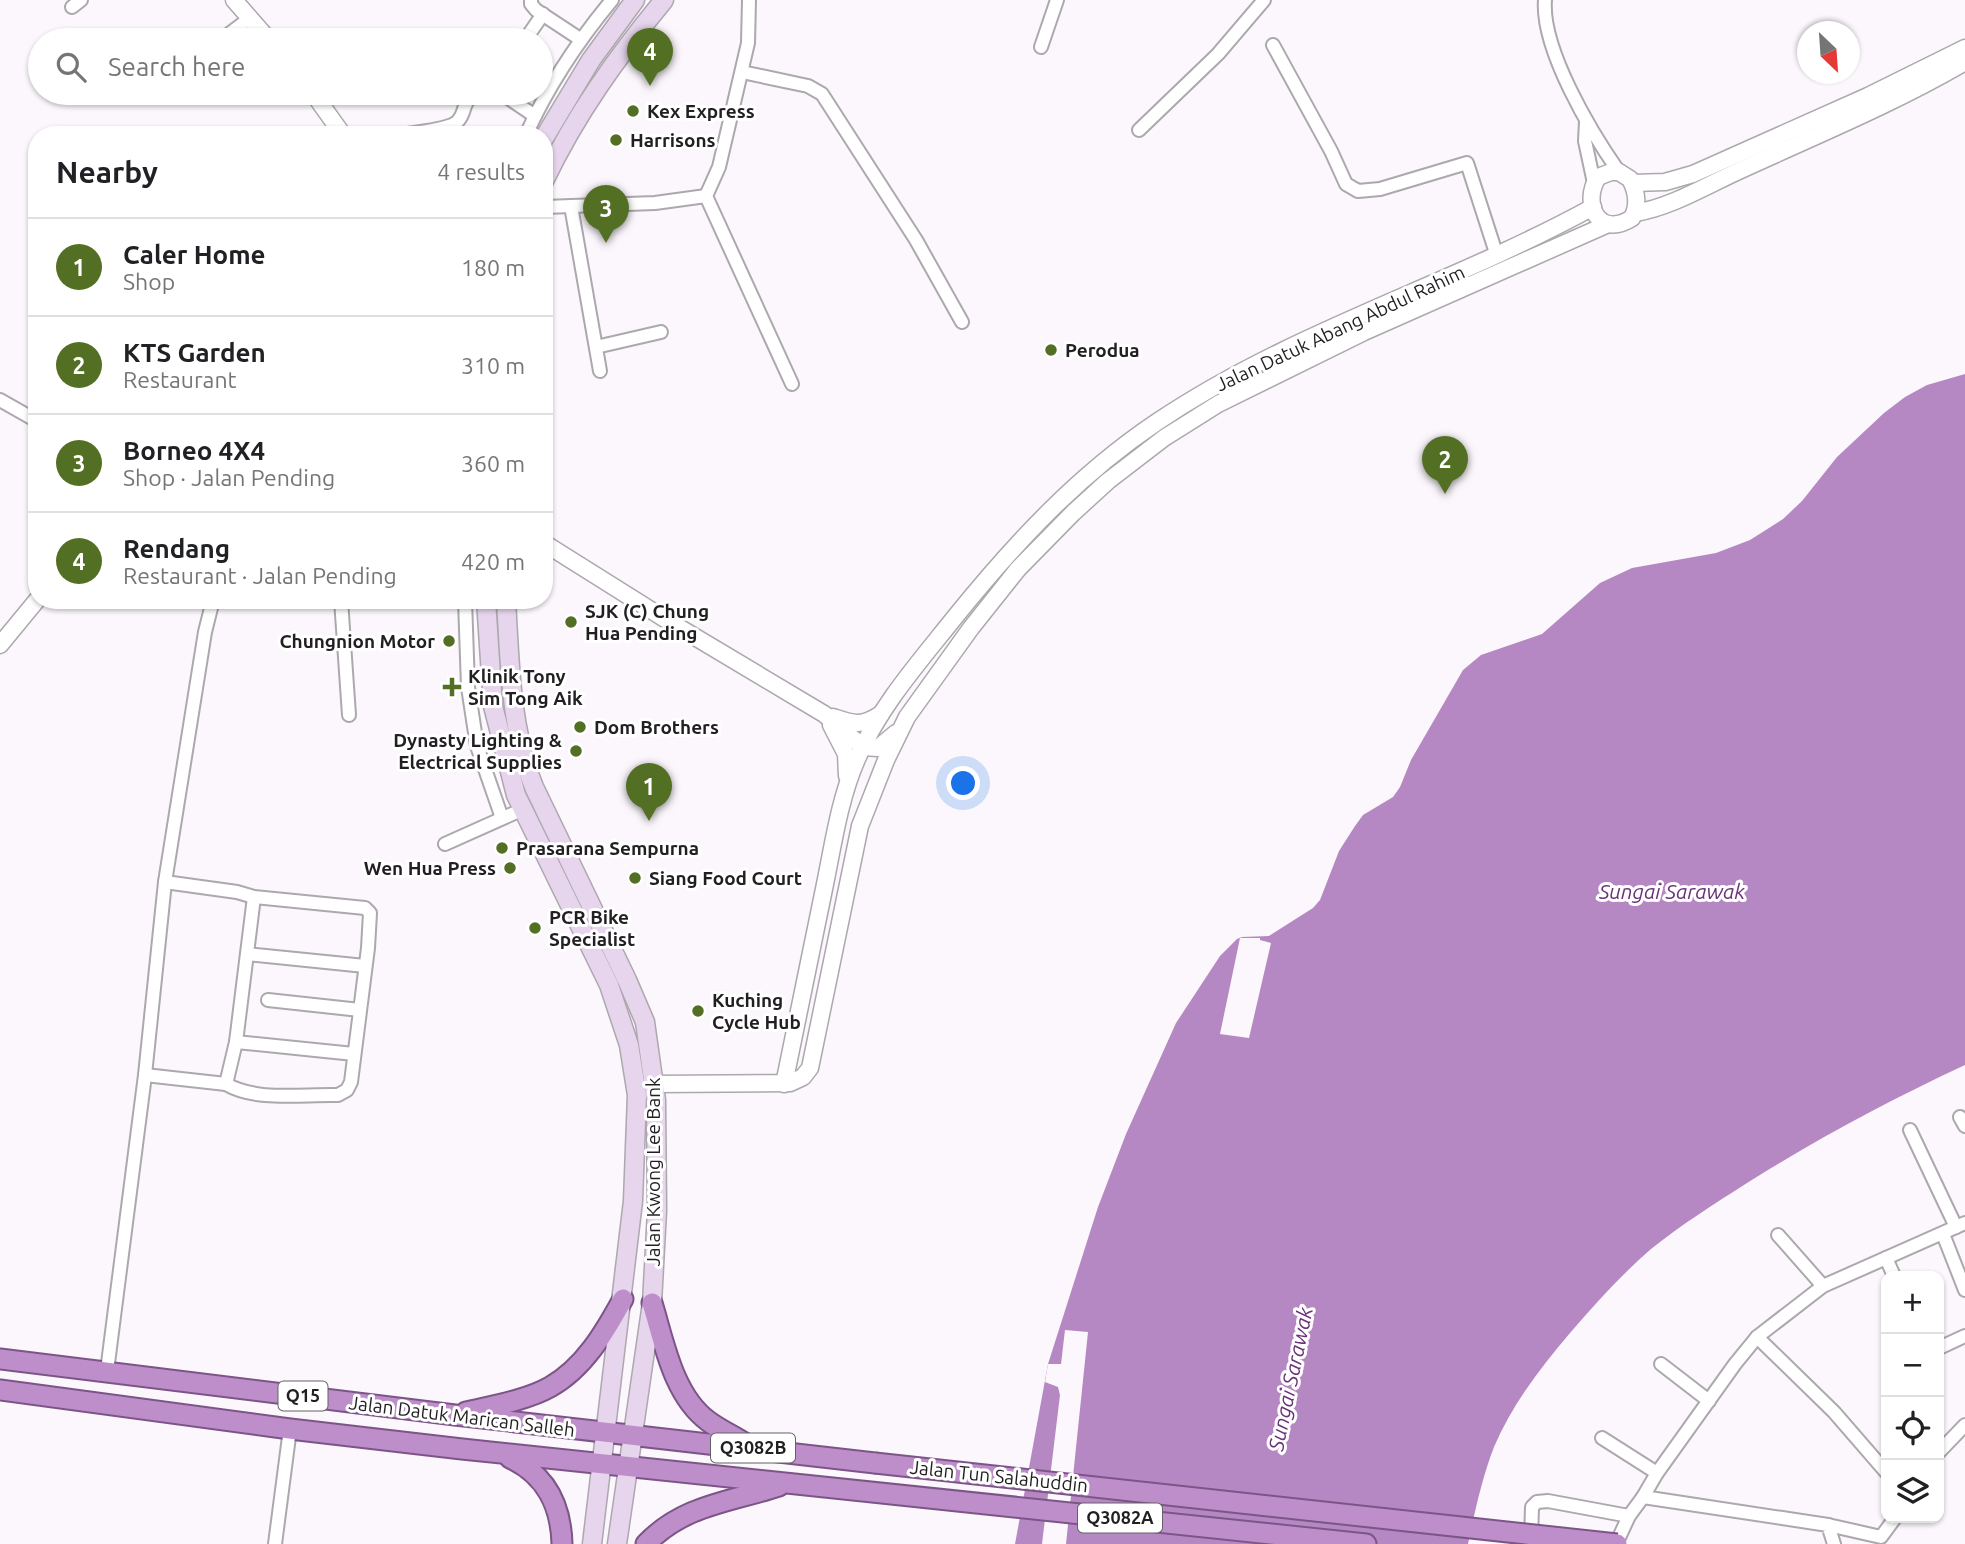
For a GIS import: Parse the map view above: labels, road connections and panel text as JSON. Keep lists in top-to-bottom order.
{
  "streets": {
    "highway": [
      "Q15",
      "Jalan Datuk Marican Salleh",
      "Q3082B",
      "Jalan Tun Salahuddin",
      "Q3082A"
    ],
    "main road": ["Jalan Kwong Lee Bank"],
    "street": ["Jalan Datuk Abang Abdul Rahim"]
  },
  "crossings": [
    ["Jalan Kwong Lee Bank", "Jalan Datuk Marican Salleh"],
    ["Jalan Kwong Lee Bank", "Jalan Tun Salahuddin"],
    ["Jalan Datuk Marican Salleh", "Jalan Tun Salahuddin"]
  ],
  "water": ["Sungai Sarawak"],
  "places": {
    "other": [
      "Kex Express",
      "Harrisons",
      "Perodua",
      "SJK (C) Chung Hua Pending",
      "Chungnion Motor",
      "Dom Brothers",
      "Dynasty Lighting & Electrical Supplies",
      "Prasarana Sempurna",
      "Wen Hua Press",
      "Siang Food Court",
      "PCR Bike Specialist",
      "Kuching Cycle Hub"
    ],
    "health": ["Klinik Tony Sim Tong Aik"]
  },
  "north": "bottom right",
  "page": {
    "pins": [
      "4",
      "3",
      "2",
      "1"
    ],
    "search": "Search here",
    "heading": ["Nearby", "4 results"],
    "list": [
      {
        "mark": "1",
        "name": "Caler Home",
        "note": "Shop",
        "value": "180 m"
      },
      {
        "mark": "2",
        "name": "KTS Garden",
        "note": "Restaurant",
        "value": "310 m"
      },
      {
        "mark": "3",
        "name": "Borneo 4X4",
        "note": "Shop · Jalan Pending",
        "value": "360 m"
      },
      {
        "mark": "4",
        "name": "Rendang",
        "note": "Restaurant · Jalan Pending",
        "value": "420 m"
      }
    ],
    "map_buttons": ["+", "−"]
  }
}
